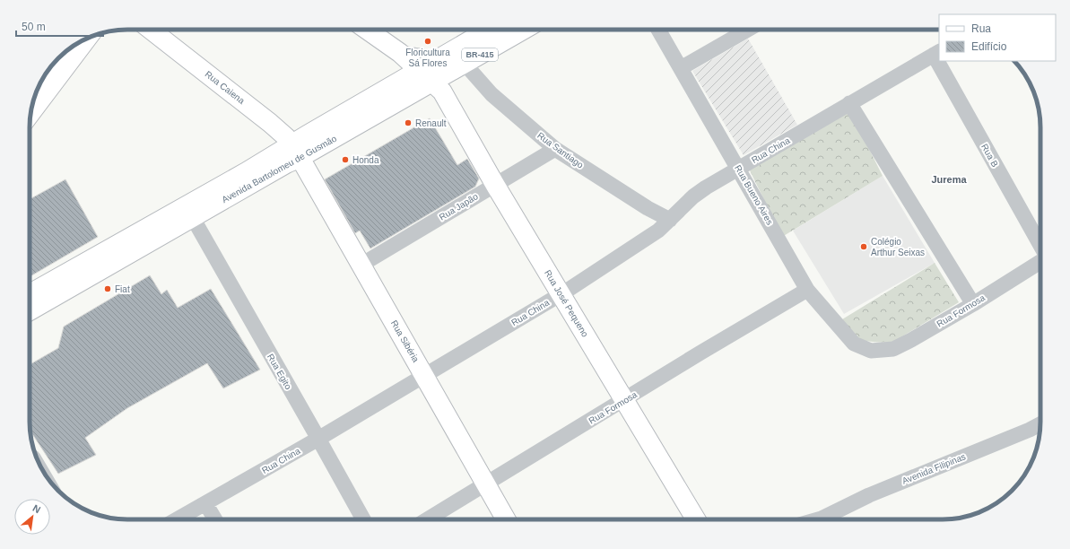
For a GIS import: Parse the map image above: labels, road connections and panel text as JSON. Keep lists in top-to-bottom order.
{
  "streets": {
    "main road": [
      "BR-415",
      "Rua Caiena",
      "Avenida Bartolomeu de Gusmão",
      "Rua José Pequeno",
      "Rua Sibéria"
    ],
    "street": [
      "Rua Santiago",
      "Rua China",
      "Rua B",
      "Rua Bueno Aires",
      "Rua Japão",
      "Rua Formosa",
      "Rua Egito",
      "Avenida Filipinas"
    ]
  },
  "crossings": [
    ["Rua Caiena", "Avenida Bartolomeu de Gusmão"],
    ["Rua Caiena", "Rua Sibéria"],
    ["Rua Santiago", "Rua China"],
    ["Rua Santiago", "Avenida Bartolomeu de Gusmão"],
    ["Rua Santiago", "Rua Japão"],
    ["Rua China", "Rua Bueno Aires"],
    ["Rua China", "Rua José Pequeno"],
    ["Rua China", "Rua Sibéria"],
    ["Rua China", "Rua Egito"],
    ["Avenida Bartolomeu de Gusmão", "Rua José Pequeno"],
    ["Avenida Bartolomeu de Gusmão", "Rua Sibéria"],
    ["Avenida Bartolomeu de Gusmão", "Rua Egito"],
    ["Rua Bueno Aires", "Rua Formosa"],
    ["Rua Japão", "Rua José Pequeno"],
    ["Rua Japão", "Rua Sibéria"],
    ["Rua José Pequeno", "Rua Formosa"],
    ["Rua Formosa", "Rua Sibéria"]
  ],
  "districts": ["Jurema"],
  "places": [
    "Floricultura Sá Flores",
    "Renault",
    "Honda",
    "Colégio Arthur Seixas",
    "Fiat"
  ],
  "legend": ["Rua", "Edifício"],
  "scale_bar": "50 m",
  "north": "top right"
}
